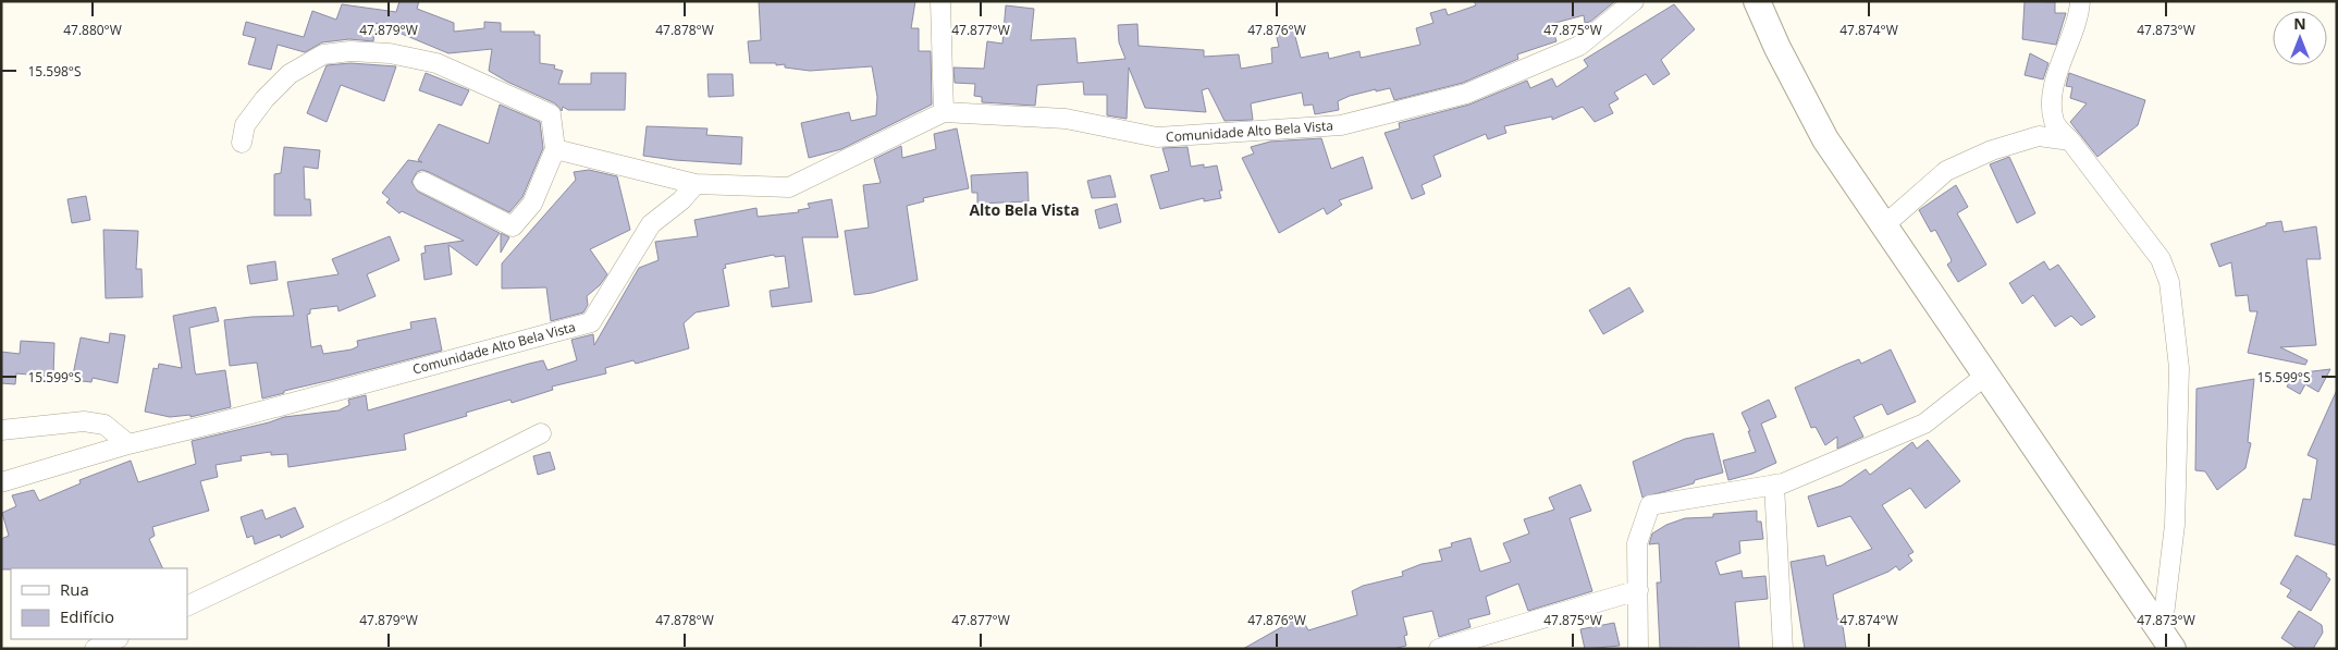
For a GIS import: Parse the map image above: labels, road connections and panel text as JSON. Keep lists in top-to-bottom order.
{
  "streets": {
    "street": ["Comunidade Alto Bela Vista"]
  },
  "districts": ["Alto Bela Vista"],
  "legend": ["Rua", "Edifício"],
  "north": "top",
  "coordinates": [
    "47.880°W",
    "47.879°W",
    "47.878°W",
    "47.877°W",
    "47.876°W",
    "47.875°W",
    "47.874°W",
    "47.873°W",
    "15.598°S",
    "15.599°S"
  ]
}
